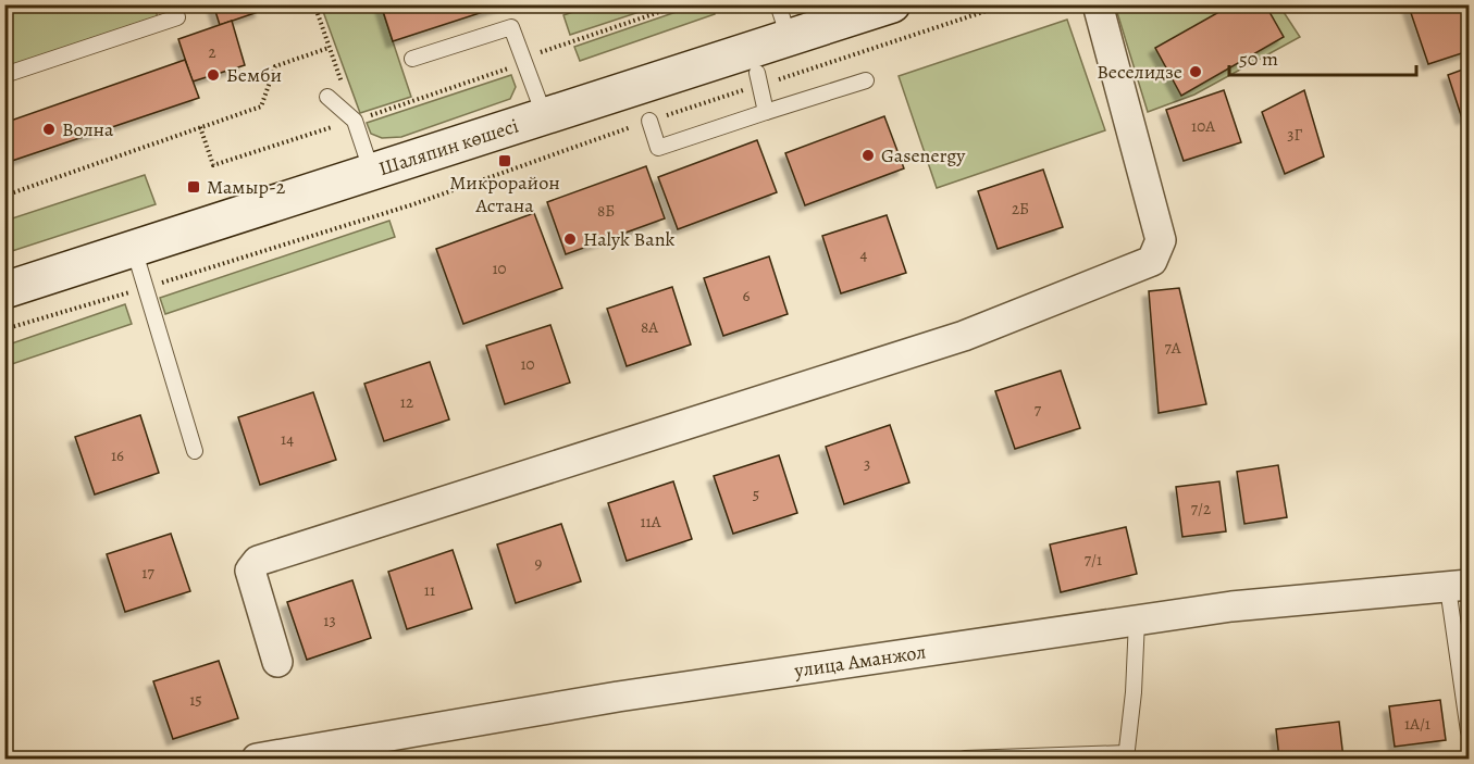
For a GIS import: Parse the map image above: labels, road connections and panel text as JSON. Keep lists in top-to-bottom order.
{
  "streets": {
    "main road": ["Шаляпин көшесі"],
    "street": ["улица Аманжол"]
  },
  "places": {
    "other": [
      "Веселидзе",
      "Бемби",
      "Волна",
      "Gasenergy",
      "Halyk Bank"
    ],
    "transit": ["Микрорайон Астана", "Мамыр-2"]
  },
  "house_numbers": [
    "2",
    "10А",
    "3Г",
    "2Б",
    "8Б",
    "4",
    "10",
    "6",
    "8А",
    "7А",
    "10",
    "12",
    "7",
    "14",
    "16",
    "3",
    "5",
    "7/2",
    "11А",
    "7/1",
    "9",
    "17",
    "11",
    "13",
    "15",
    "1А/1"
  ],
  "scale_bar": "50 m"
}
